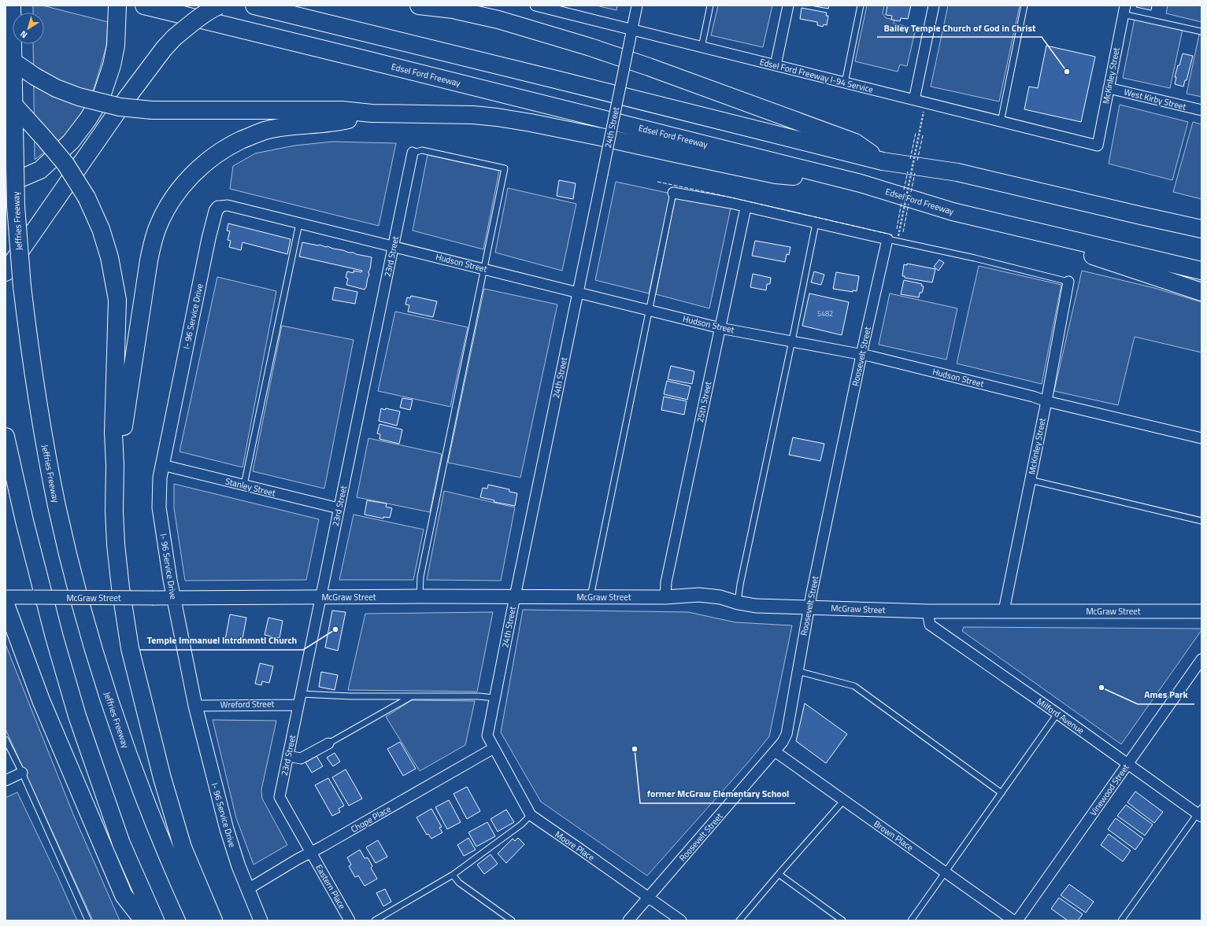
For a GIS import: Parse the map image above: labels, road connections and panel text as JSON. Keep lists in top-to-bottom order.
{
  "streets": {
    "highway": ["Edsel Ford Freeway", "Jeffries Freeway"],
    "street": [
      "Edsel Ford Freeway I-94 Service",
      "McKinley Street",
      "West Kirby Street",
      "24th Street",
      "23rd Street",
      "Hudson Street",
      "I- 96 Service Drive",
      "Roosevelt Street",
      "25th Street",
      "Stanley Street",
      "McGraw Street",
      "Wreford Street",
      "Milford Avenue",
      "Vinewood Street",
      "Chope Place",
      "Brown Place",
      "Moore Place",
      "Eastern Place"
    ]
  },
  "crossings": [
    ["Edsel Ford Freeway I-94 Service", "McKinley Street"],
    ["Edsel Ford Freeway I-94 Service", "24th Street"],
    ["McKinley Street", "West Kirby Street"],
    ["McKinley Street", "Hudson Street"],
    ["McKinley Street", "McGraw Street"],
    ["24th Street", "Hudson Street"],
    ["24th Street", "McGraw Street"],
    ["24th Street", "Chope Place"],
    ["24th Street", "Moore Place"],
    ["23rd Street", "Hudson Street"],
    ["23rd Street", "Stanley Street"],
    ["23rd Street", "McGraw Street"],
    ["23rd Street", "Wreford Street"],
    ["23rd Street", "Chope Place"],
    ["23rd Street", "Eastern Place"],
    ["Hudson Street", "I- 96 Service Drive"],
    ["Hudson Street", "Roosevelt Street"],
    ["Hudson Street", "25th Street"],
    ["I- 96 Service Drive", "Stanley Street"],
    ["I- 96 Service Drive", "McGraw Street"],
    ["I- 96 Service Drive", "Wreford Street"],
    ["I- 96 Service Drive", "Chope Place"],
    ["Roosevelt Street", "McGraw Street"],
    ["Roosevelt Street", "Brown Place"],
    ["Roosevelt Street", "Moore Place"],
    ["25th Street", "McGraw Street"],
    ["McGraw Street", "Milford Avenue"],
    ["Milford Avenue", "Vinewood Street"],
    ["Chope Place", "Moore Place"],
    ["Chope Place", "Eastern Place"]
  ],
  "places": [
    "Bailey Temple Church of God in Christ",
    "Temple Immanuel Intrdnmntl Church",
    "Ames Park",
    "former McGraw Elementary School"
  ],
  "house_numbers": ["5482"],
  "north": "bottom left"
}
